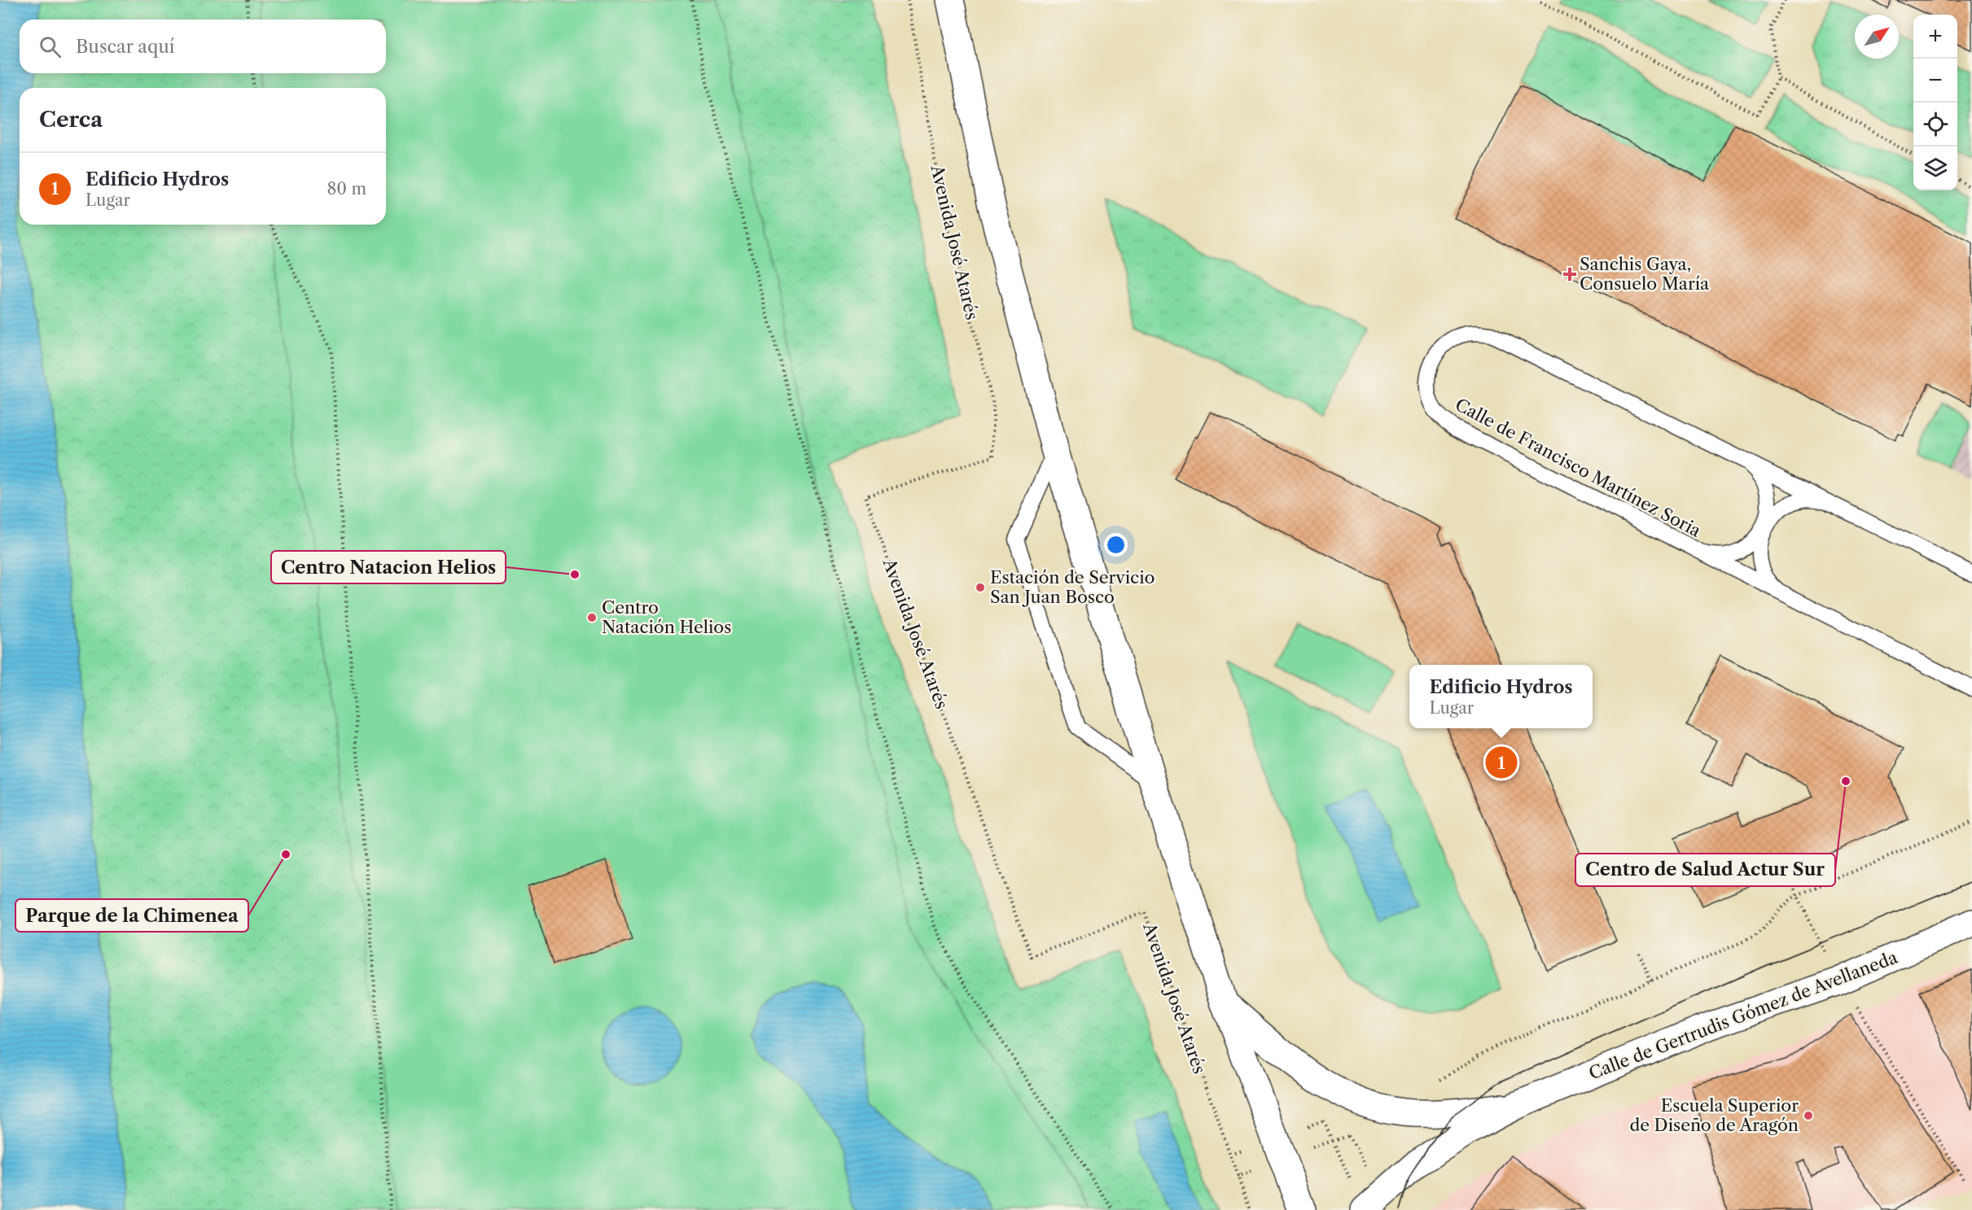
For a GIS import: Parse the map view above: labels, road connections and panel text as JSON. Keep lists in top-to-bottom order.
{
  "streets": {
    "main road": ["Calle de Gertrudis Gómez de Avellaneda"],
    "lane": ["Calle de Francisco Martínez Soria"],
    "path": ["Avenida José Atarés"]
  },
  "places": {
    "health": ["Sanchis Gaya, Consuelo María"],
    "other": [
      "Centro Natacion Helios",
      "Estación de Servicio San Juan Bosco",
      "Centro Natación Helios",
      "Centro de Salud Actur Sur",
      "Parque de la Chimenea",
      "Escuela Superior de Diseño de Aragón"
    ]
  },
  "north": "top right",
  "page": {
    "map_buttons": ["+", "−"],
    "search": "Buscar aquí",
    "heading": "Cerca",
    "list": [
      {
        "mark": "1",
        "name": "Edificio Hydros",
        "note": "Lugar",
        "value": "80 m"
      }
    ],
    "popup": ["Edificio Hydros", "Lugar"],
    "pins": "1"
  }
}
